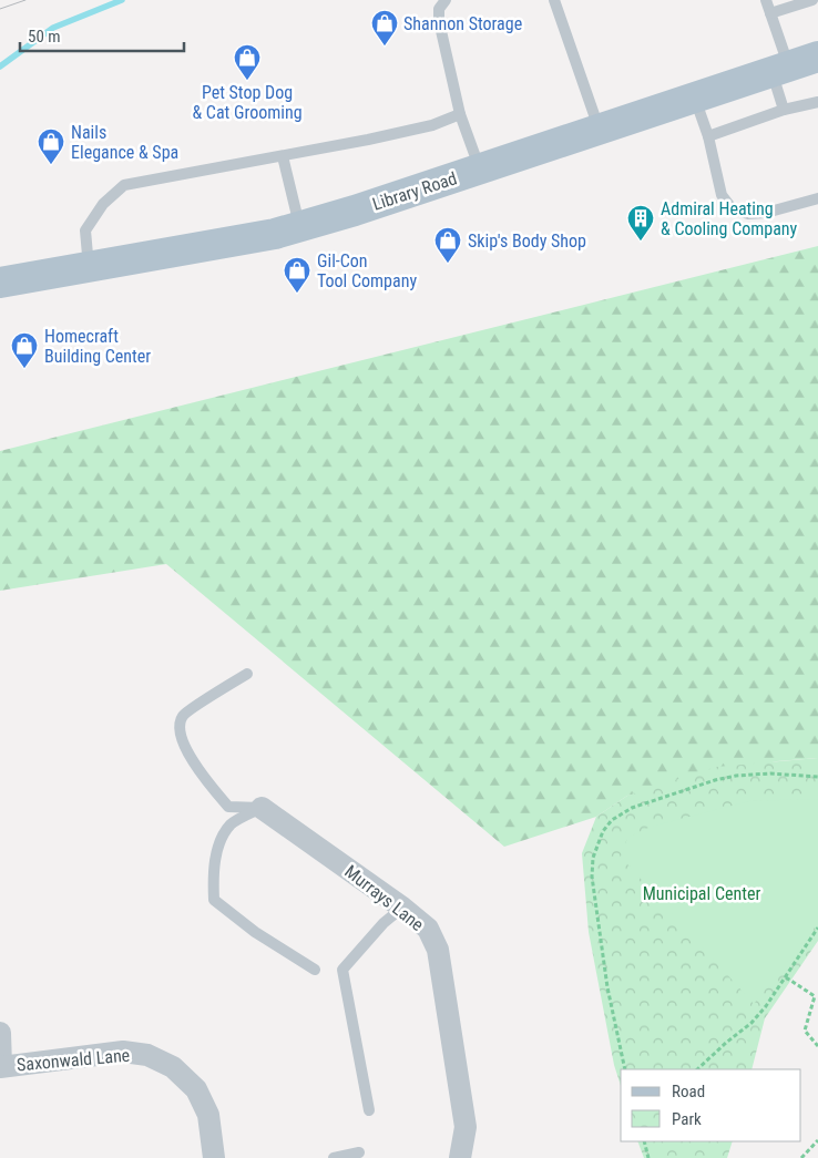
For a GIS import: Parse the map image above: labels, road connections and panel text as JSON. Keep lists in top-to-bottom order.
{
  "streets": {
    "main road": ["Library Road"],
    "street": ["Murrays Lane", "Saxonwald Lane"]
  },
  "parks": ["Municipal Center"],
  "places": {
    "shop": [
      "Shannon Storage",
      "Pet Stop Dog & Cat Grooming",
      "Nails Elegance & Spa",
      "Skip's Body Shop",
      "Gil-Con Tool Company",
      "Homecraft Building Center"
    ],
    "building": ["Admiral Heating & Cooling Company"]
  },
  "legend": ["Road", "Park"],
  "scale_bar": "50 m"
}
